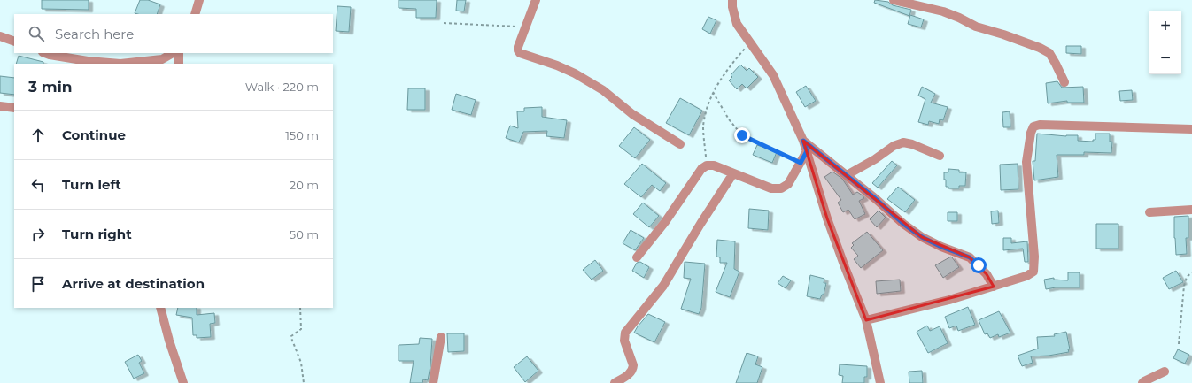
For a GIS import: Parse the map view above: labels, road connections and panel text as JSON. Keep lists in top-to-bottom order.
{
  "page": {
    "map_buttons": ["+", "−"],
    "search": "Search here",
    "heading": ["3 min", "Walk · 220 m"],
    "list": [
      ["Continue", "150 m"],
      ["Turn left", "20 m"],
      ["Turn right", "50 m"],
      "Arrive at destination"
    ]
  }
}
